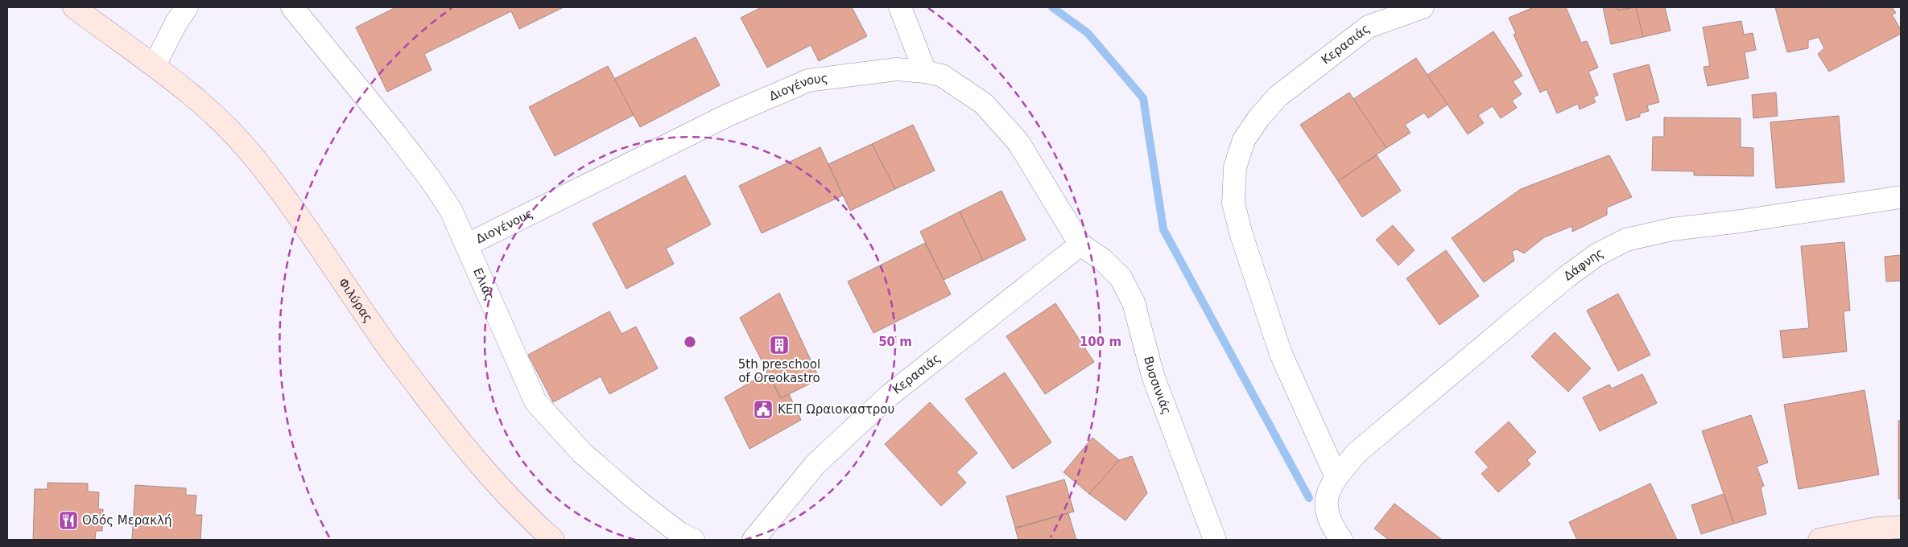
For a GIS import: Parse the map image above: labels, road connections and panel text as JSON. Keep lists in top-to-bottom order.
{
  "streets": {
    "street": [
      "Κερασιάς",
      "Διογένους",
      "Δάφνης",
      "Ελιάς",
      "Φιλύρας",
      "Βυσσινιάς"
    ]
  },
  "crossings": [
    ["Κερασιάς", "Διογένους"],
    ["Κερασιάς", "Δάφνης"],
    ["Κερασιάς", "Βυσσινιάς"],
    ["Διογένους", "Ελιάς"],
    ["Διογένους", "Βυσσινιάς"]
  ],
  "places": {
    "building": ["5th preschool of Oreokastro"],
    "public building": ["ΚΕΠ Ωραιοκαστρου"],
    "restaurant": ["Οδός Μερακλή"]
  },
  "rings": ["50 m", "100 m"]
}
